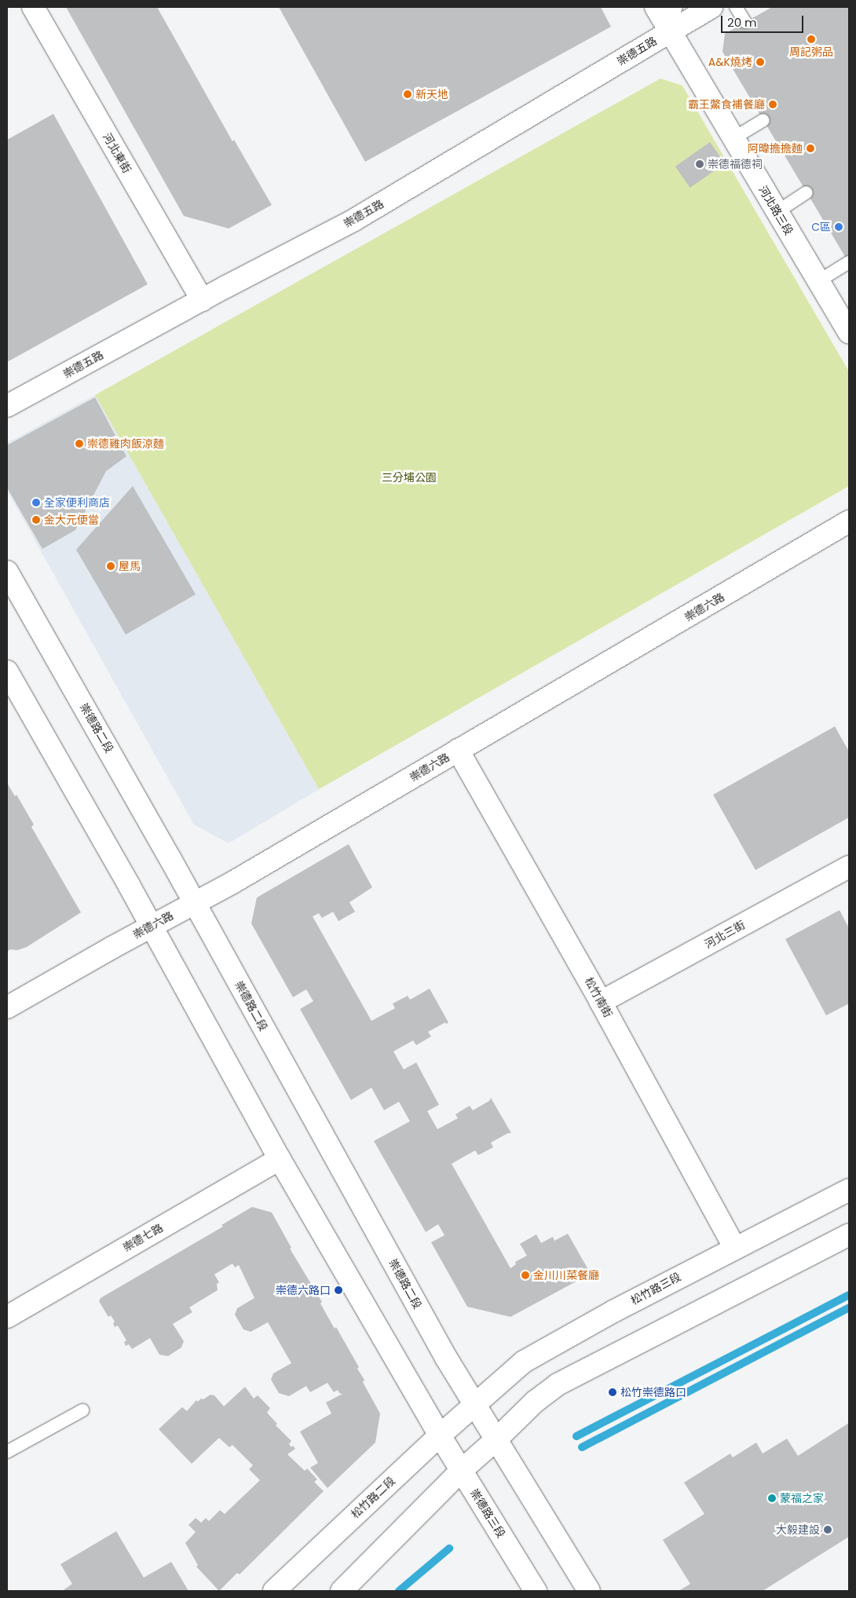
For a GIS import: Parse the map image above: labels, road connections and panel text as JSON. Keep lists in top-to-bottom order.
{
  "streets": {
    "street": [
      "崇德五路",
      "河北東街",
      "河北路三段",
      "崇德六路",
      "崇德路二段",
      "河北三街",
      "松竹南街",
      "崇德七路",
      "松竹路三段",
      "松竹路二段",
      "崇德路三段"
    ]
  },
  "crossings": [
    ["崇德五路", "河北東街"],
    ["崇德五路", "河北路三段"],
    ["崇德六路", "崇德路二段"],
    ["崇德六路", "松竹南街"],
    ["崇德路二段", "松竹路三段"],
    ["崇德路二段", "松竹路二段"],
    ["河北三街", "松竹南街"],
    ["松竹南街", "松竹路三段"],
    ["松竹路三段", "松竹路二段"],
    ["松竹路二段", "崇德路三段"]
  ],
  "parks": ["三分埔公園"],
  "places": [
    "周記粥品",
    "A&K燒烤",
    "新天地",
    "霸王鱉食補餐廳",
    "阿暐擔擔麵",
    "崇德福德祠",
    "C區",
    "崇德雞肉飯涼麵",
    "全家便利商店",
    "金大元便當",
    "屋馬",
    "金川川菜餐廳",
    "崇德六路口",
    "松竹崇德路口",
    "蒙福之家",
    "大毅建設"
  ],
  "scale_bar": "20 m"
}
